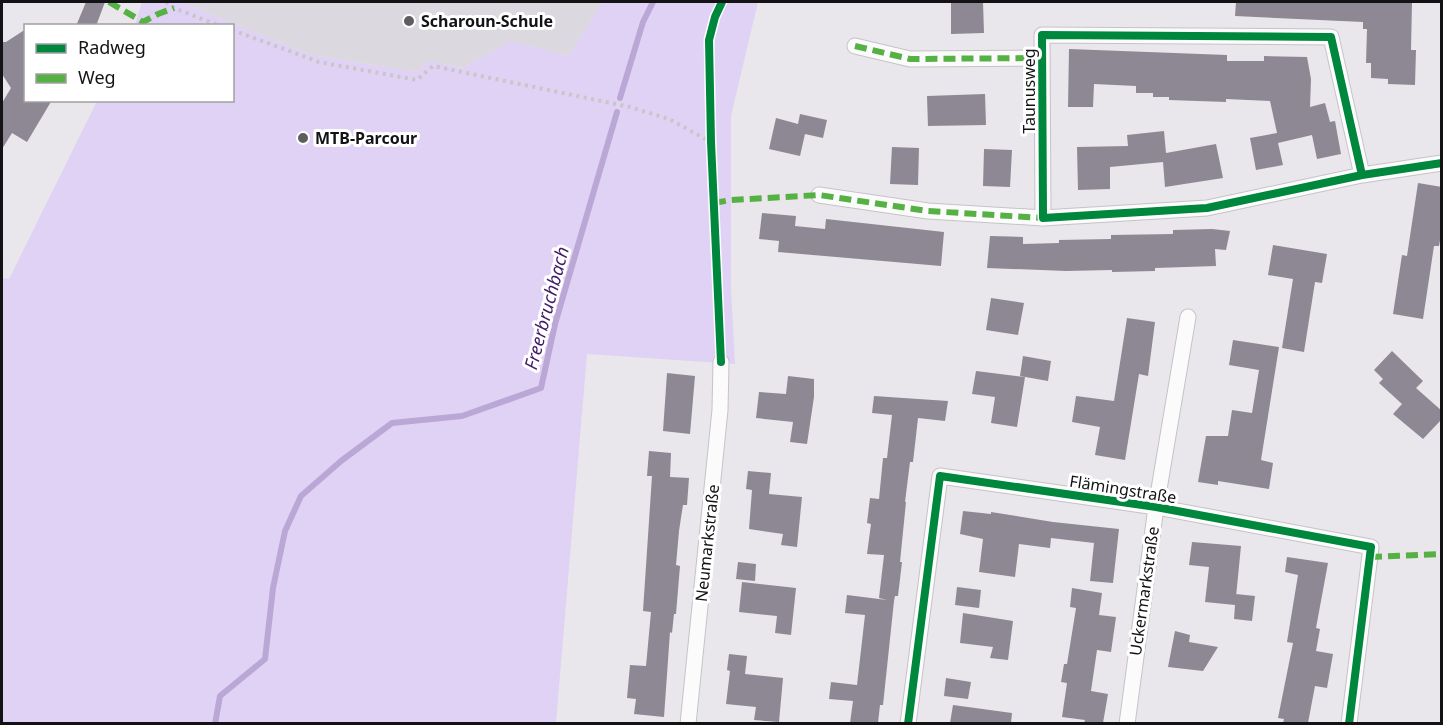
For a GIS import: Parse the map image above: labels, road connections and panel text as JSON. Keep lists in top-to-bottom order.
{
  "streets": {
    "street": [
      "Taunusweg",
      "Flämingstraße",
      "Neumarkstraße",
      "Uckermarkstraße"
    ]
  },
  "crossings": [
    ["Flämingstraße", "Uckermarkstraße"]
  ],
  "water": ["Freerbruchbach"],
  "places": ["Scharoun-Schule", "MTB-Parcour"],
  "legend": ["Radweg", "Weg"]
}
